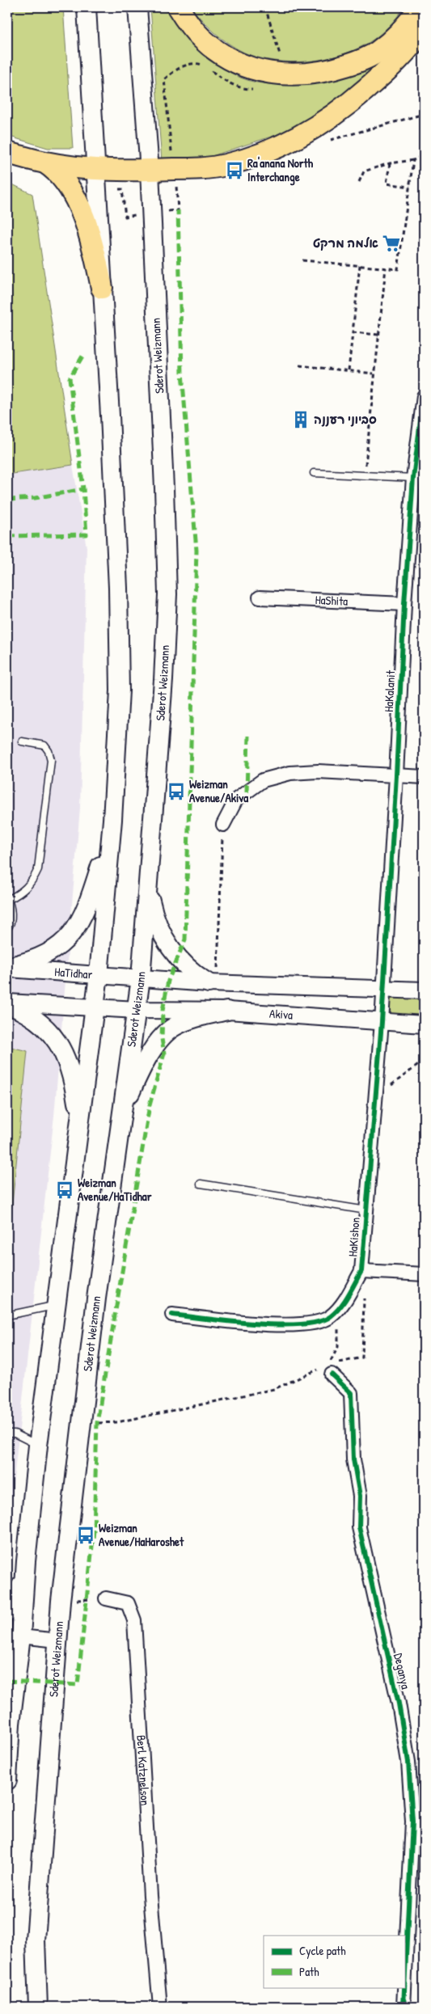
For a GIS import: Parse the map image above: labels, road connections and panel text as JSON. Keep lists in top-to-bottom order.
{
  "streets": {
    "main road": ["Sderot Weizmann"],
    "street": [
      "HaShita",
      "HaKalanit",
      "HaTidhar",
      "Akiva",
      "HaKishon",
      "Deganya",
      "Berl Katznelson"
    ]
  },
  "crossings": [
    ["Sderot Weizmann", "HaTidhar"],
    ["Sderot Weizmann", "Akiva"],
    ["HaShita", "HaKalanit"],
    ["HaKalanit", "HaKishon"],
    ["Akiva", "HaKishon"]
  ],
  "places": {
    "bus stop": [
      "Ra'anana North Interchange",
      "Weizman Avenue/Akiva",
      "Weizman Avenue/HaTidhar",
      "Weizman Avenue/HaHaroshet"
    ],
    "supermarket": ["אלמה מרקט"],
    "building": ["סביוני רעננה"]
  },
  "legend": ["Cycle path", "Path"]
}
